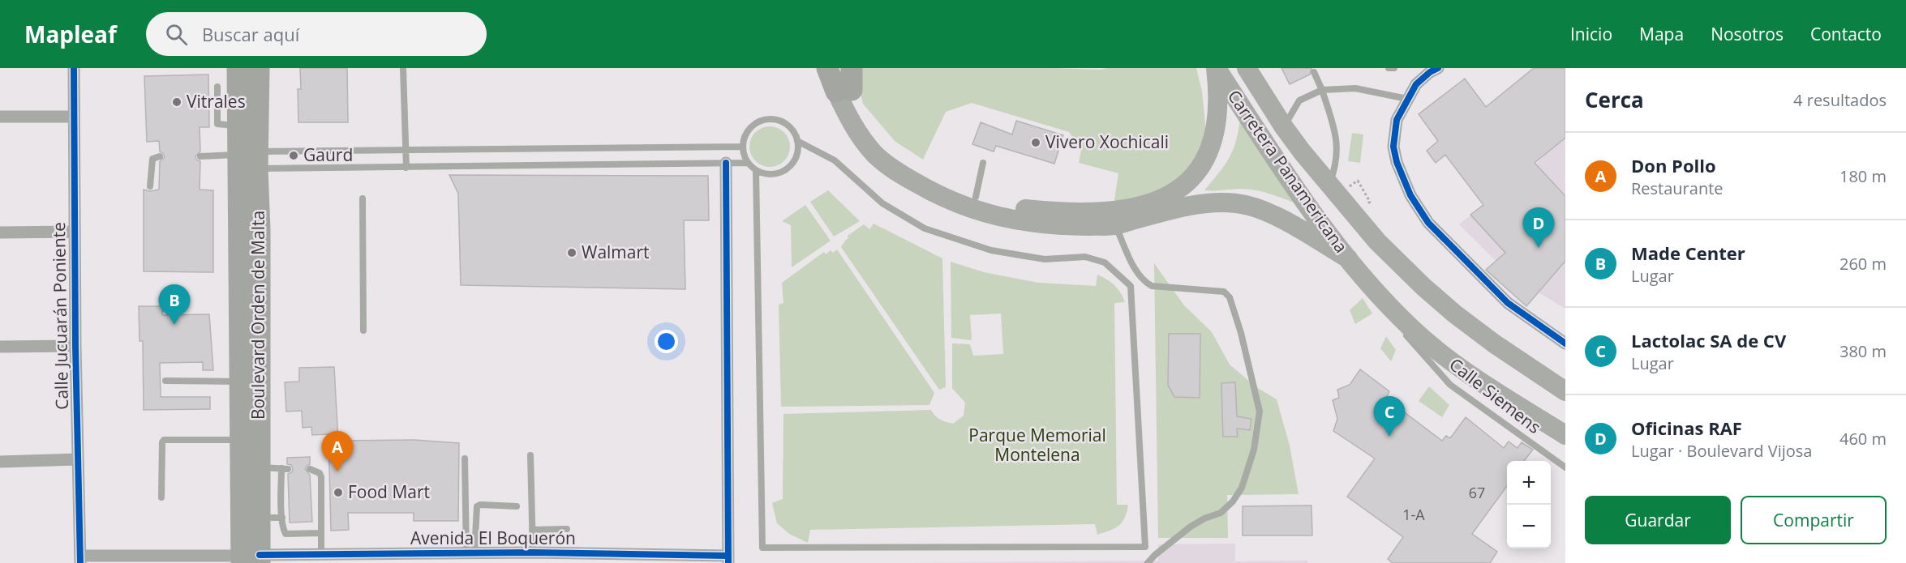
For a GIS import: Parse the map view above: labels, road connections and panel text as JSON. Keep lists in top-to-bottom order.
{
  "streets": {
    "highway": ["Boulevard Orden de Malta"],
    "main road": ["Carretera Panamericana"],
    "street": ["Calle Jucuarán Poniente", "Avenida El Boquerón"],
    "lane": ["Calle Siemens"]
  },
  "crossings": [
    ["Carretera Panamericana", "Calle Siemens"],
    ["Boulevard Orden de Malta", "Avenida El Boquerón"],
    ["Calle Jucuarán Poniente", "Avenida El Boquerón"]
  ],
  "parks": ["Parque Memorial Montelena"],
  "places": [
    "Vitrales",
    "Vivero Xochicali",
    "Gaurd",
    "Walmart",
    "Food Mart"
  ],
  "house_numbers": ["67", "1-A"],
  "page": {
    "header": "Mapleaf",
    "search": "Buscar aquí",
    "nav": [
      "Inicio",
      "Mapa",
      "Nosotros",
      "Contacto"
    ],
    "heading": ["Cerca", "4 resultados"],
    "list": [
      {
        "mark": "A",
        "name": "Don Pollo",
        "note": "Restaurante",
        "value": "180 m"
      },
      {
        "mark": "B",
        "name": "Made Center",
        "note": "Lugar",
        "value": "260 m"
      },
      {
        "mark": "C",
        "name": "Lactolac SA de CV",
        "note": "Lugar",
        "value": "380 m"
      },
      {
        "mark": "D",
        "name": "Oficinas RAF",
        "note": "Lugar · Boulevard Vijosa",
        "value": "460 m"
      }
    ],
    "pins": [
      "D",
      "B",
      "C",
      "A"
    ],
    "map_buttons": ["+", "−"],
    "buttons": ["Guardar", "Compartir"]
  }
}
